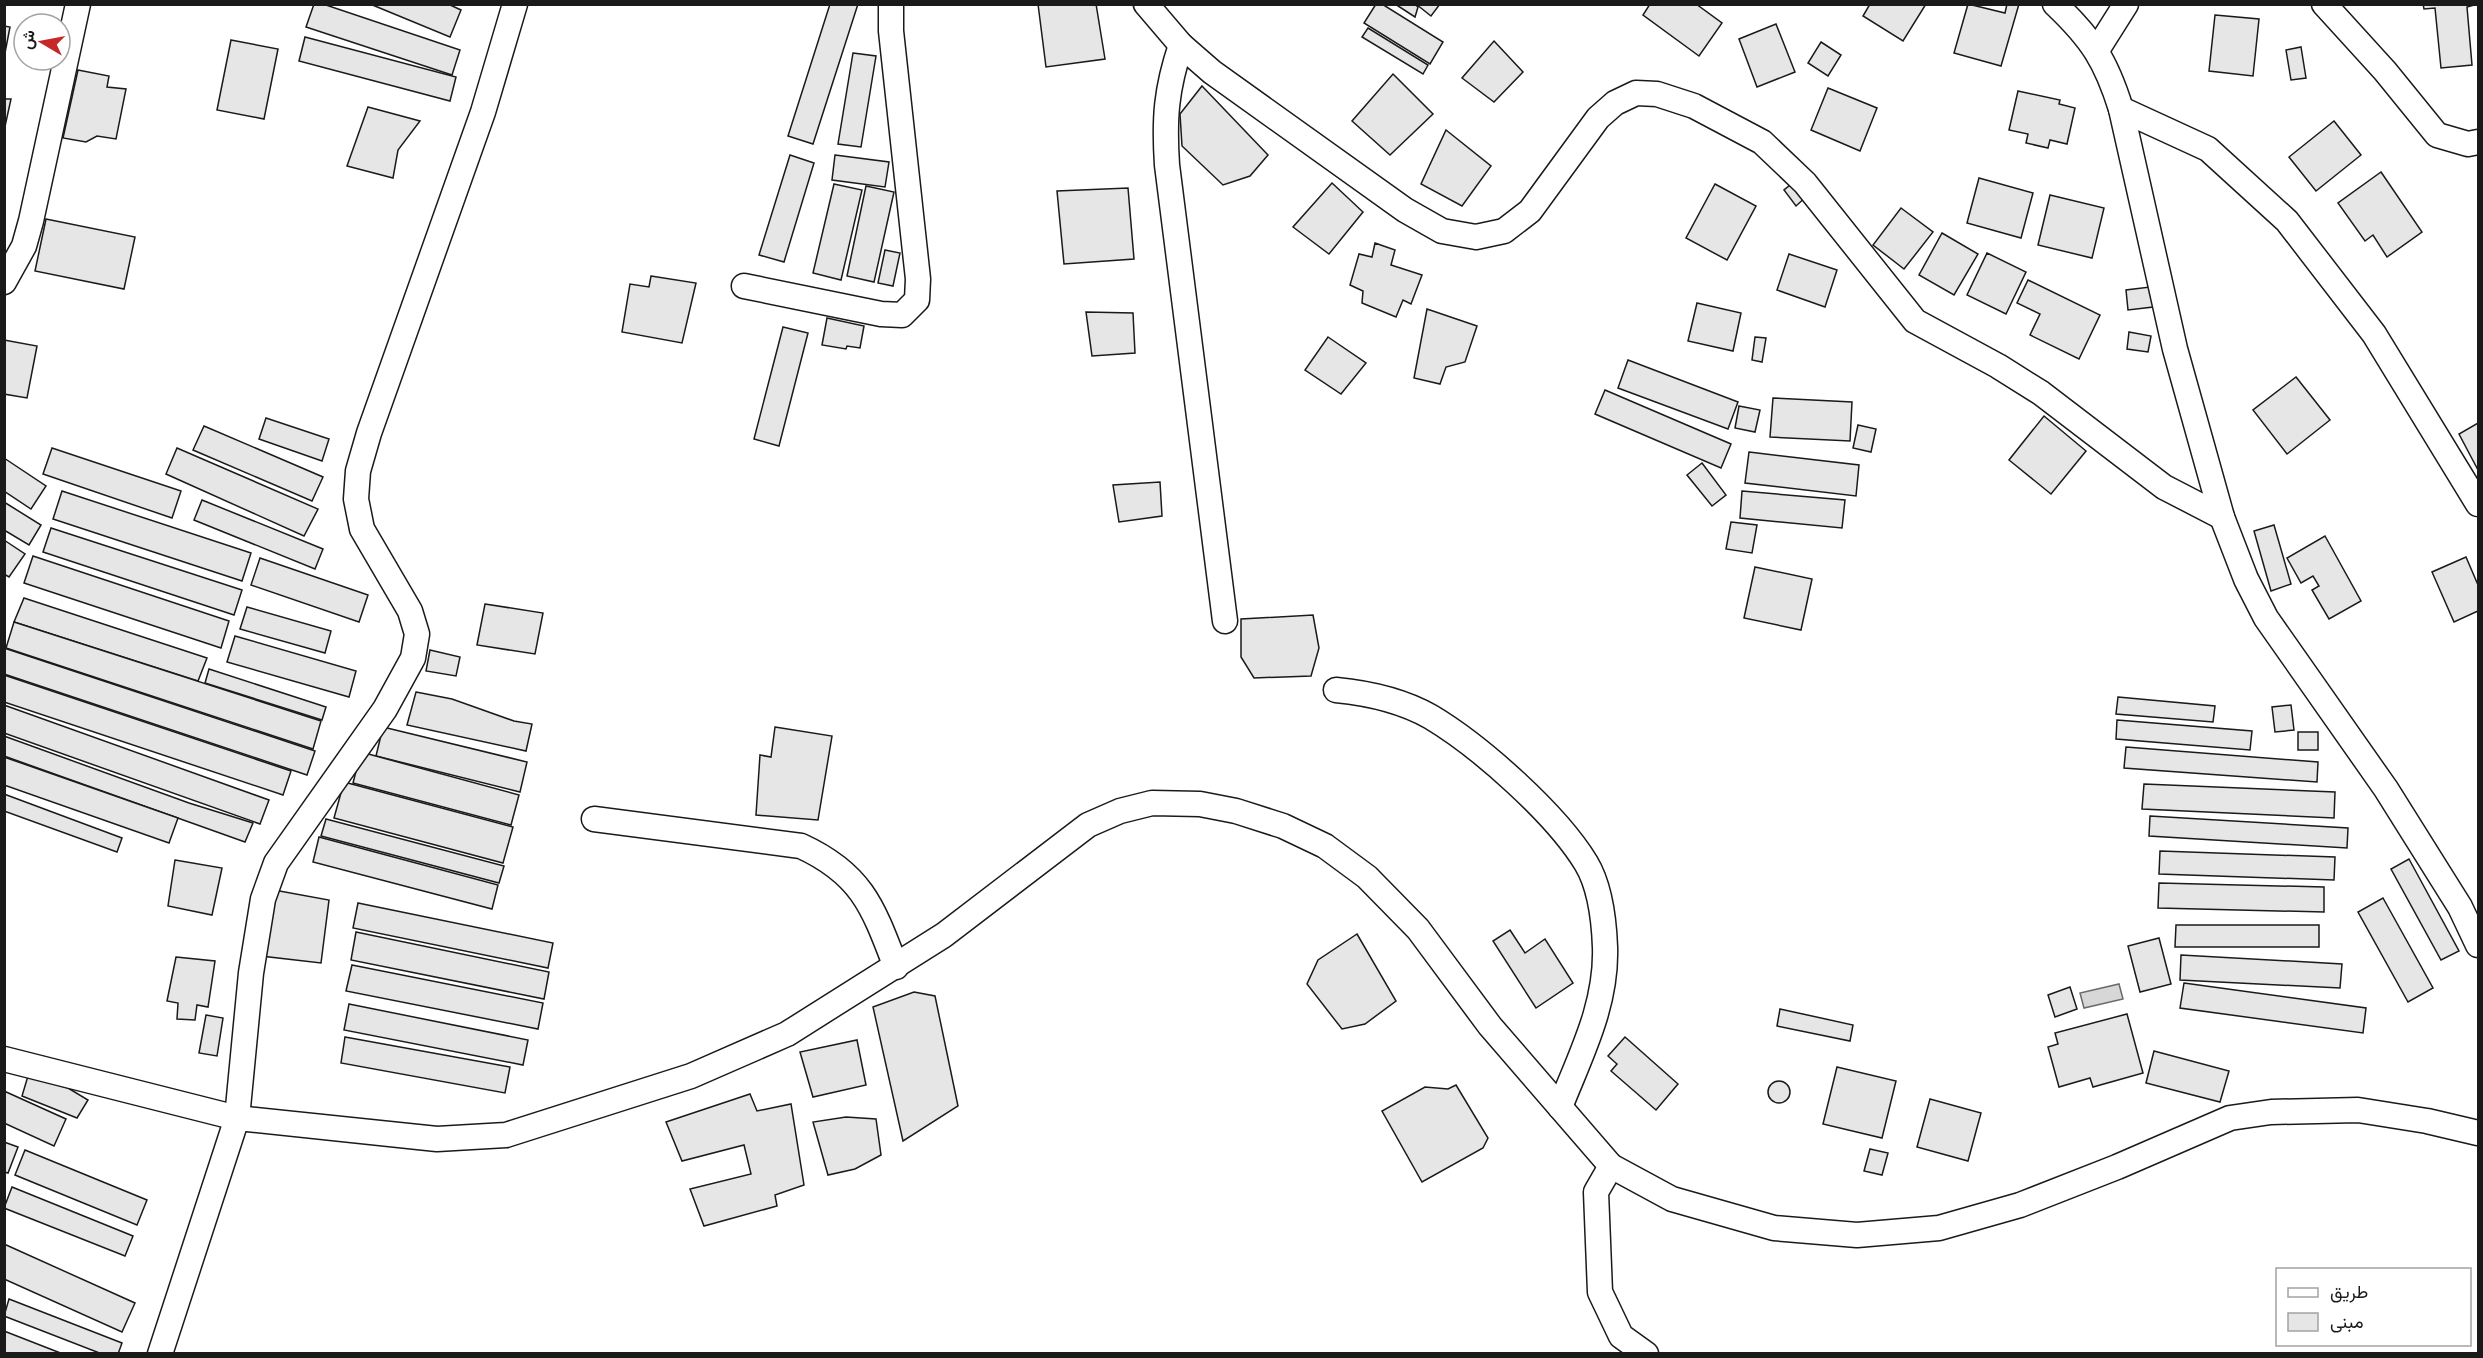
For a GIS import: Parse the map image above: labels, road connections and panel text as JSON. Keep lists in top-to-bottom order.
{
  "legend": ["طريق", "مبنى"],
  "north": "left"
}
